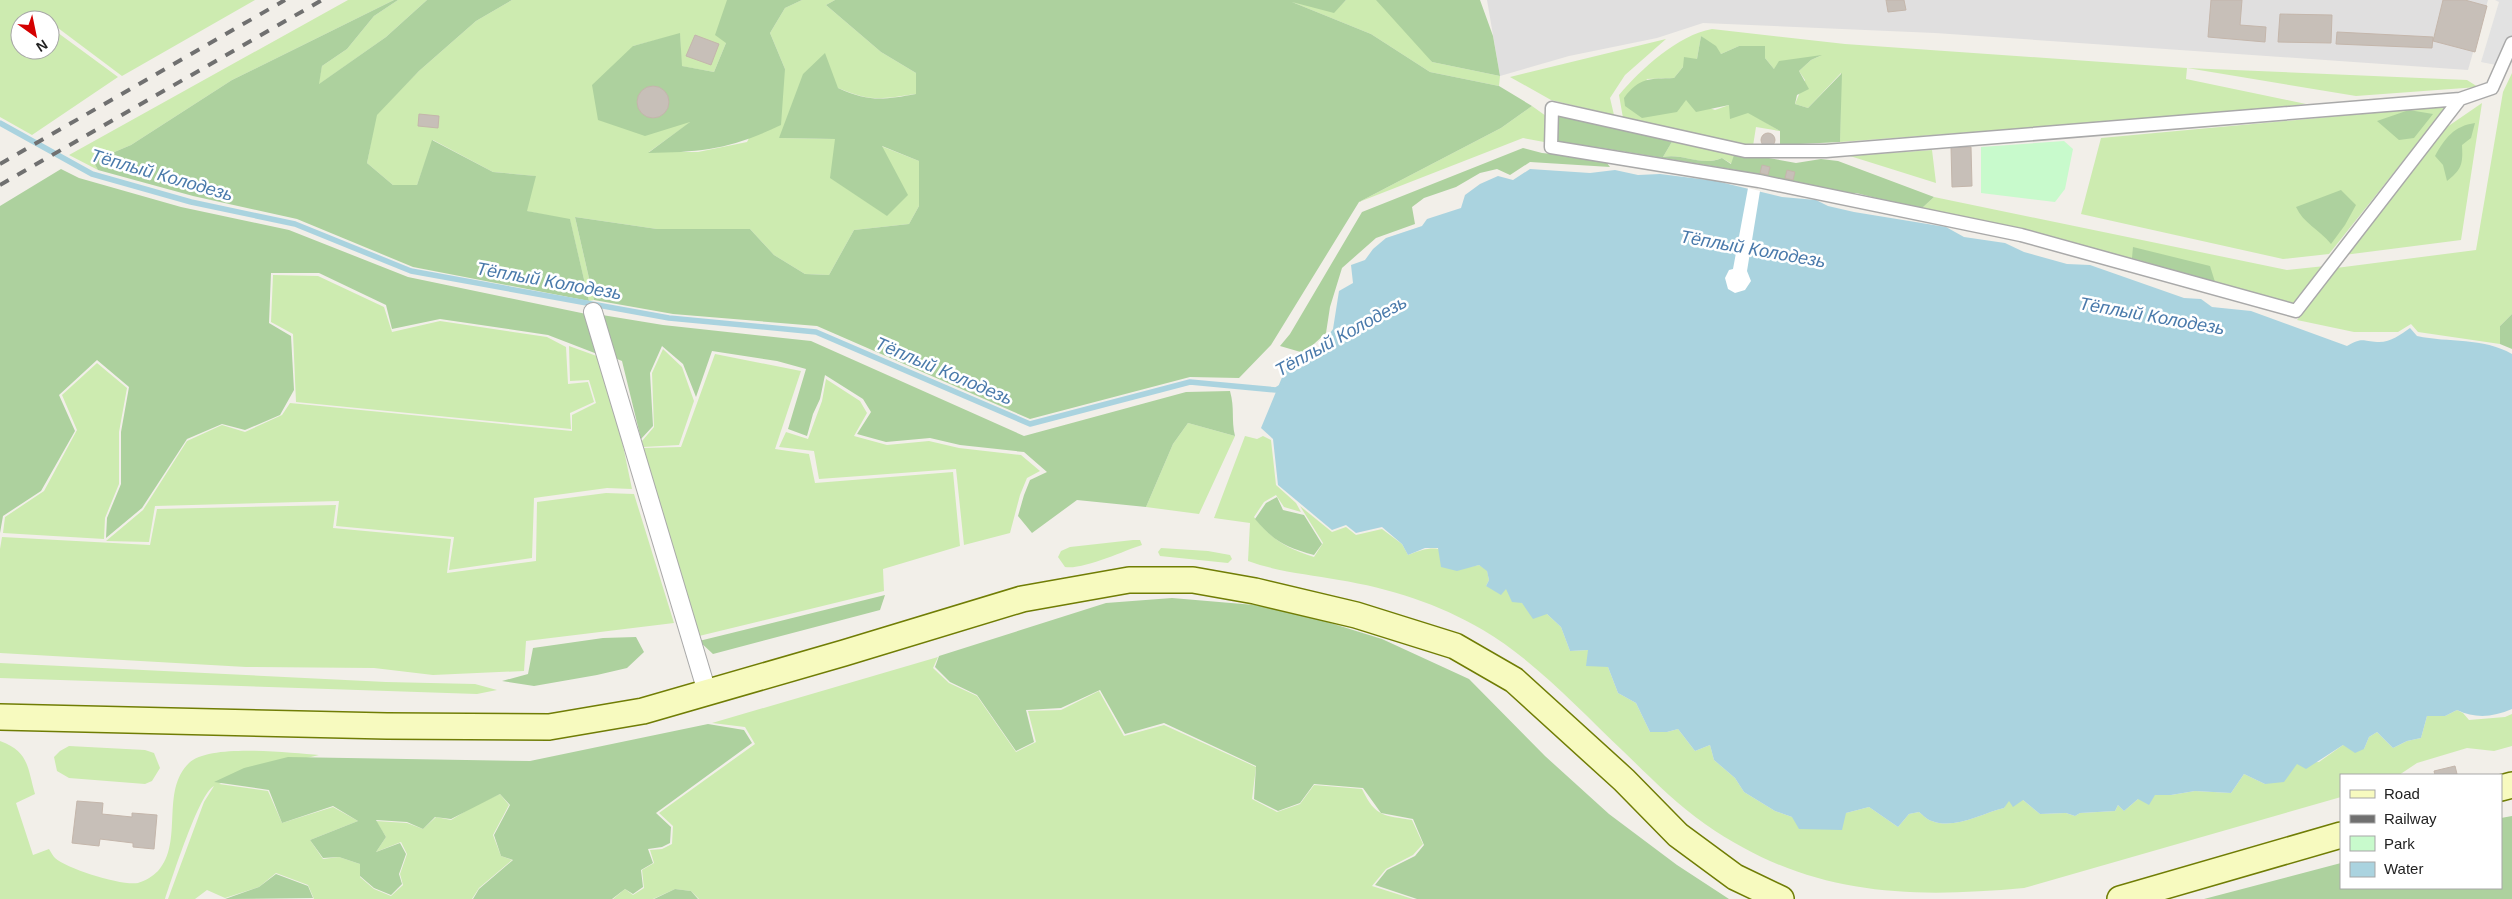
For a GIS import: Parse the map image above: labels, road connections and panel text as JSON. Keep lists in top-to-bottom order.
{
  "water": ["Тёплый Колодезь"],
  "legend": [
    "Road",
    "Railway",
    "Park",
    "Water"
  ],
  "north": "bottom right"
}
